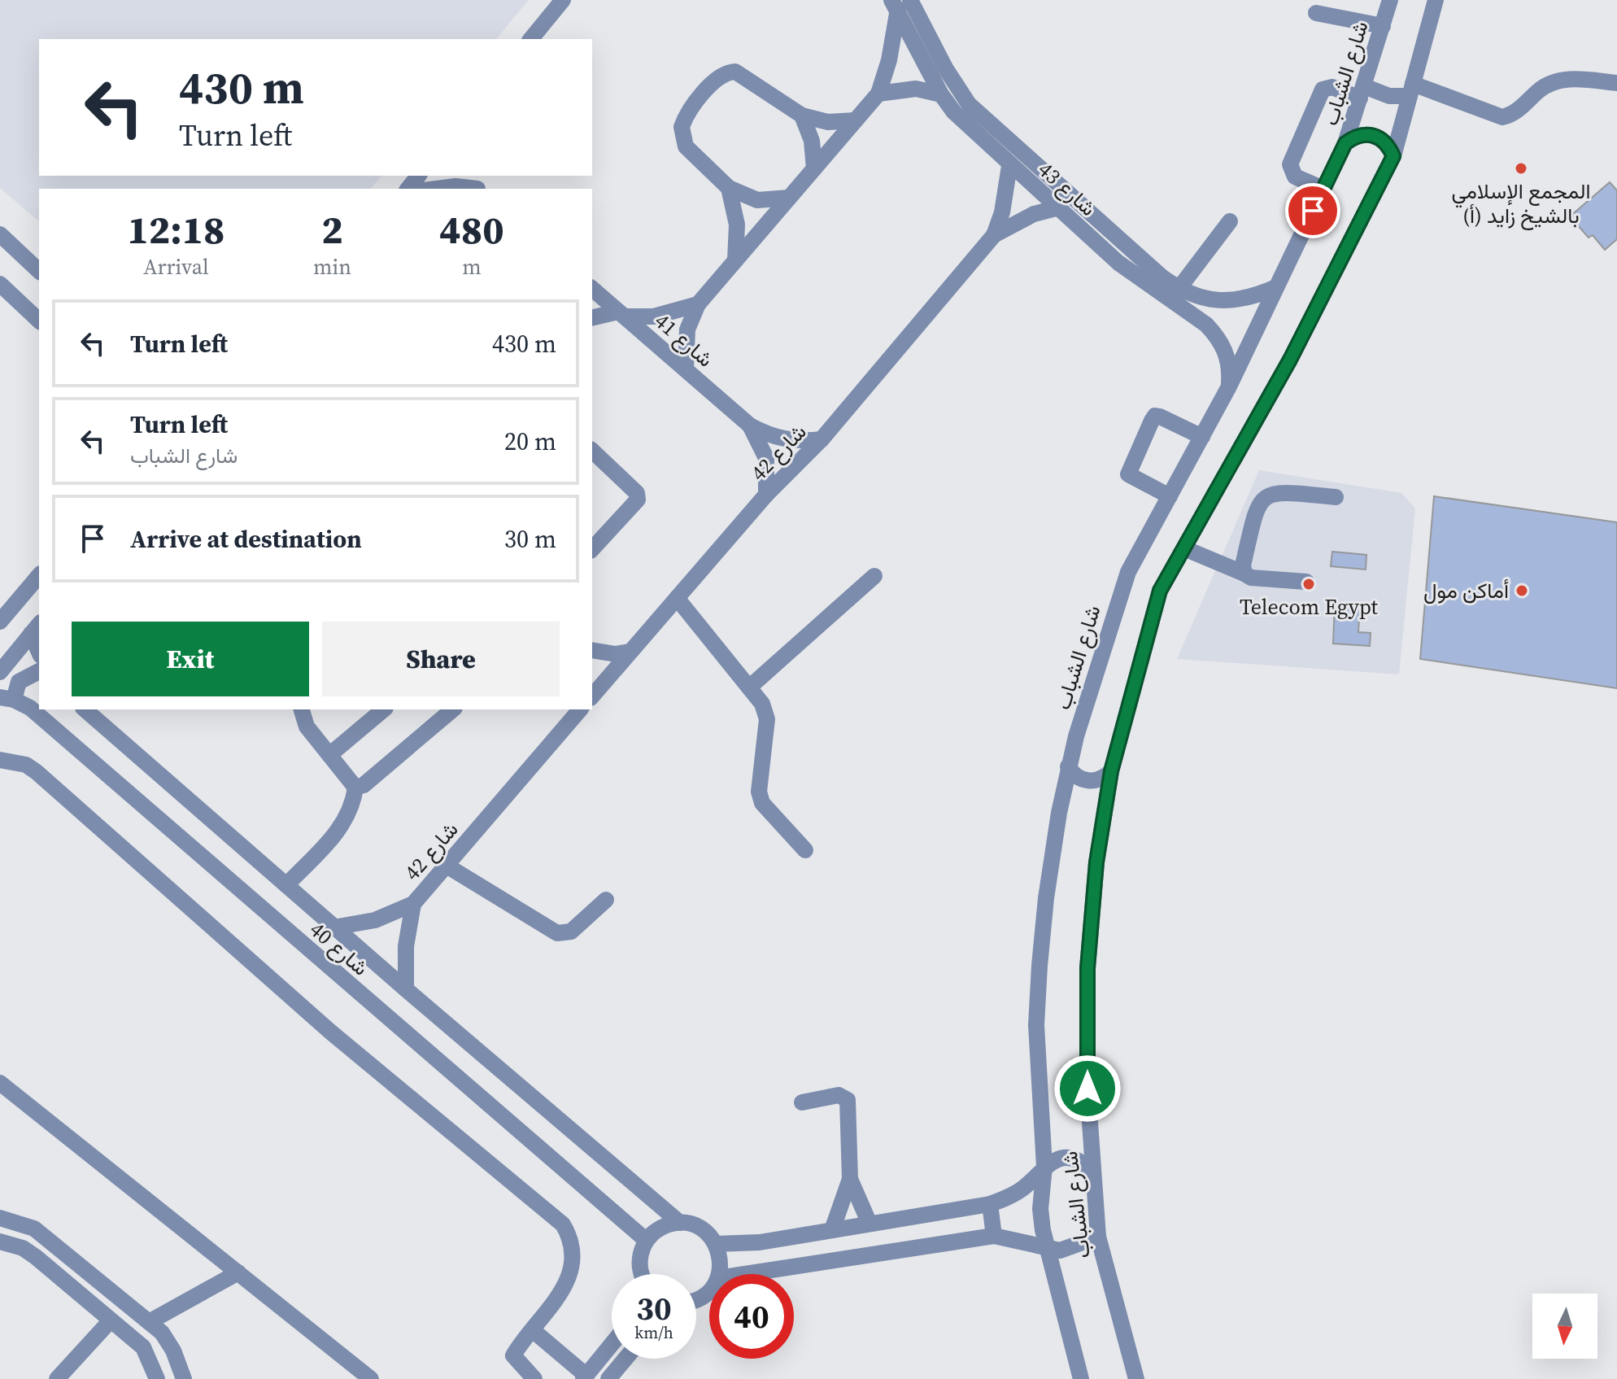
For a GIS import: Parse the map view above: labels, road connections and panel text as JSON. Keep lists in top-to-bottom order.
{
  "streets": {
    "street": [
      "شارع الشباب",
      "شارع 43",
      "شارع 41",
      "شارع 42",
      "شارع 40"
    ]
  },
  "crossings": [
    ["شارع الشباب", "شارع 43"],
    ["شارع 43", "شارع 42"],
    ["شارع 41", "شارع 42"],
    ["شارع 42", "شارع 40"]
  ],
  "places": ["المجمع الإسلامي (أ) بالشيخ زايد", "Telecom Egypt", "أماكن مول"],
  "north": "bottom",
  "page": {
    "turn": ["430 m", "Turn left"],
    "eta": [
      "12:18",
      "Arrival",
      "2",
      "min",
      "480",
      "m"
    ],
    "list": [
      {
        "name": "Turn left",
        "value": "430 m"
      },
      {
        "name": "Turn left",
        "note": "شارع الشباب",
        "value": "20 m"
      },
      {
        "name": "Arrive at destination",
        "value": "30 m"
      }
    ],
    "buttons": ["Exit", "Share"],
    "speed": "30 km/h",
    "limit": "40"
  }
}
